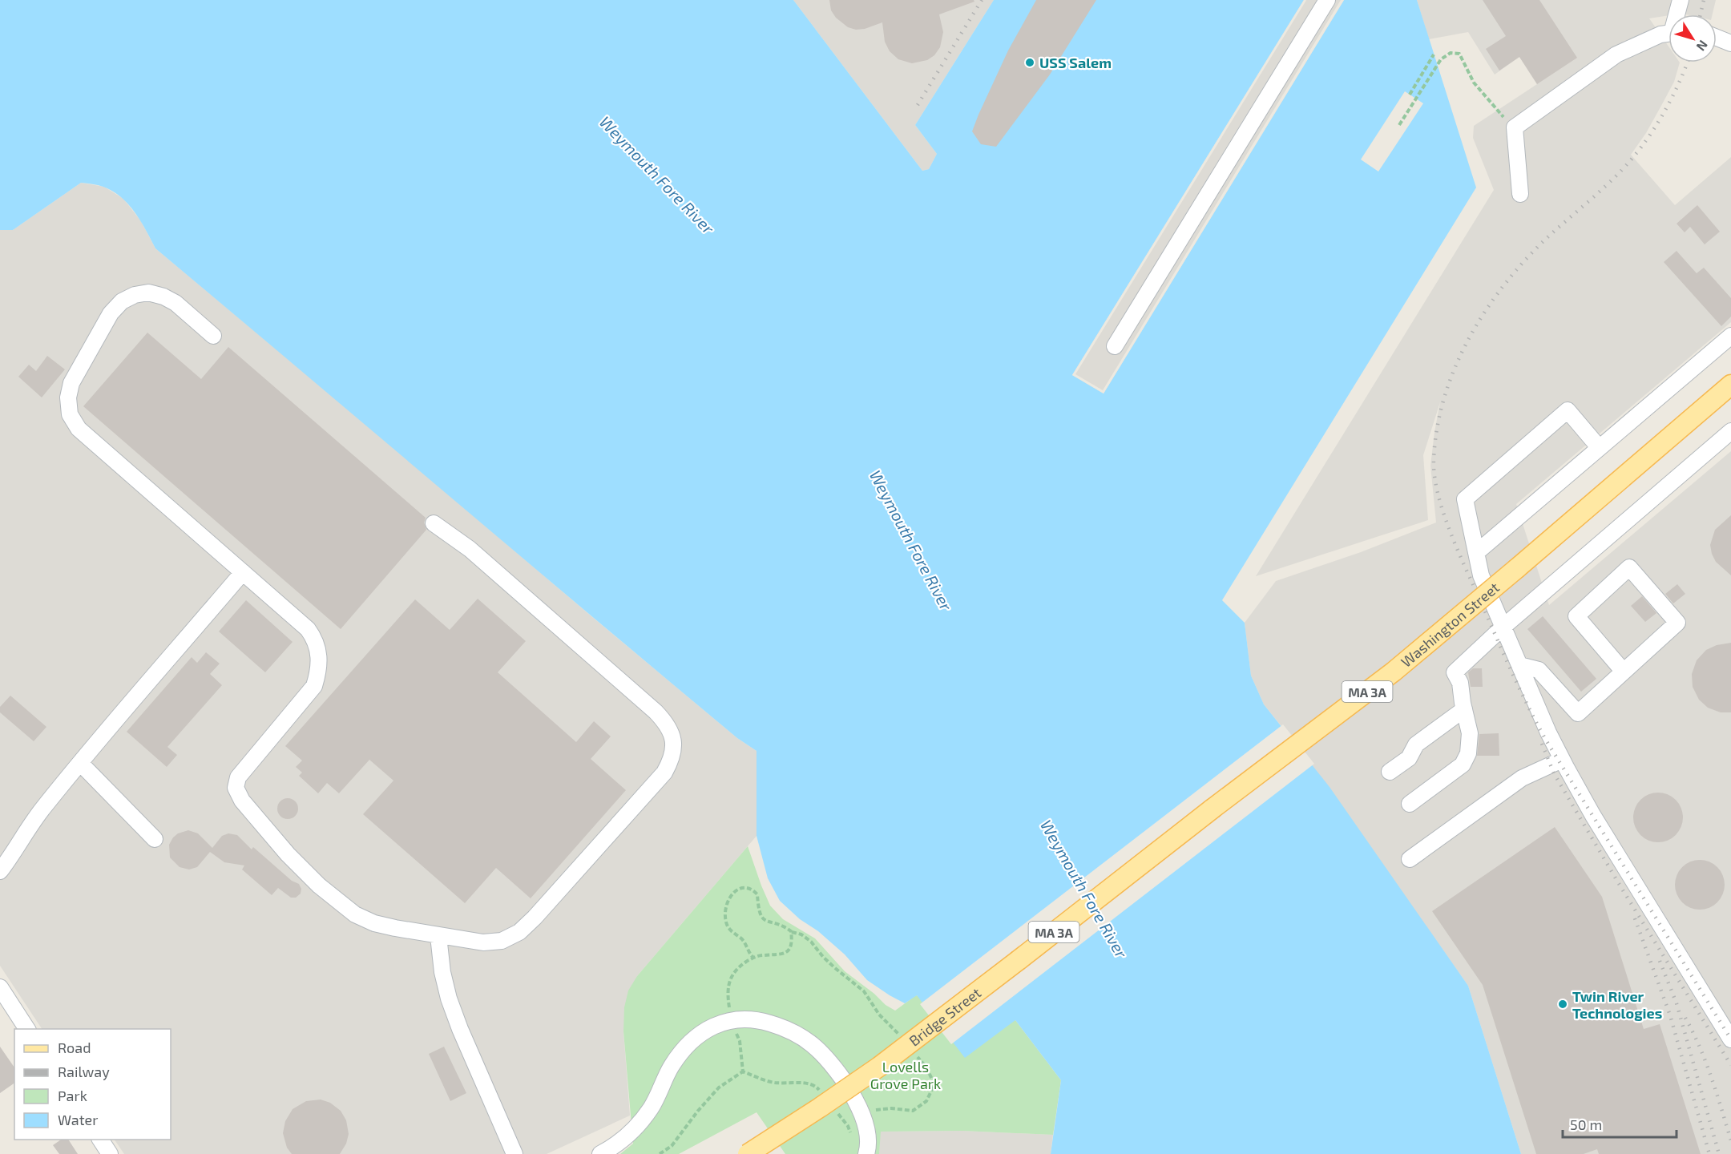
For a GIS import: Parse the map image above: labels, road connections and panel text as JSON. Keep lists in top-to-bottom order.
{
  "streets": {
    "main road": ["Washington Street", "MA 3A", "Bridge Street"]
  },
  "crossings": [
    ["Washington Street", "Bridge Street"]
  ],
  "water": ["Weymouth Fore River"],
  "parks": ["Lovells Grove Park"],
  "places": ["USS Salem", "Twin River Technologies"],
  "legend": [
    "Road",
    "Railway",
    "Park",
    "Water"
  ],
  "scale_bar": "50 m",
  "north": "bottom right"
}
